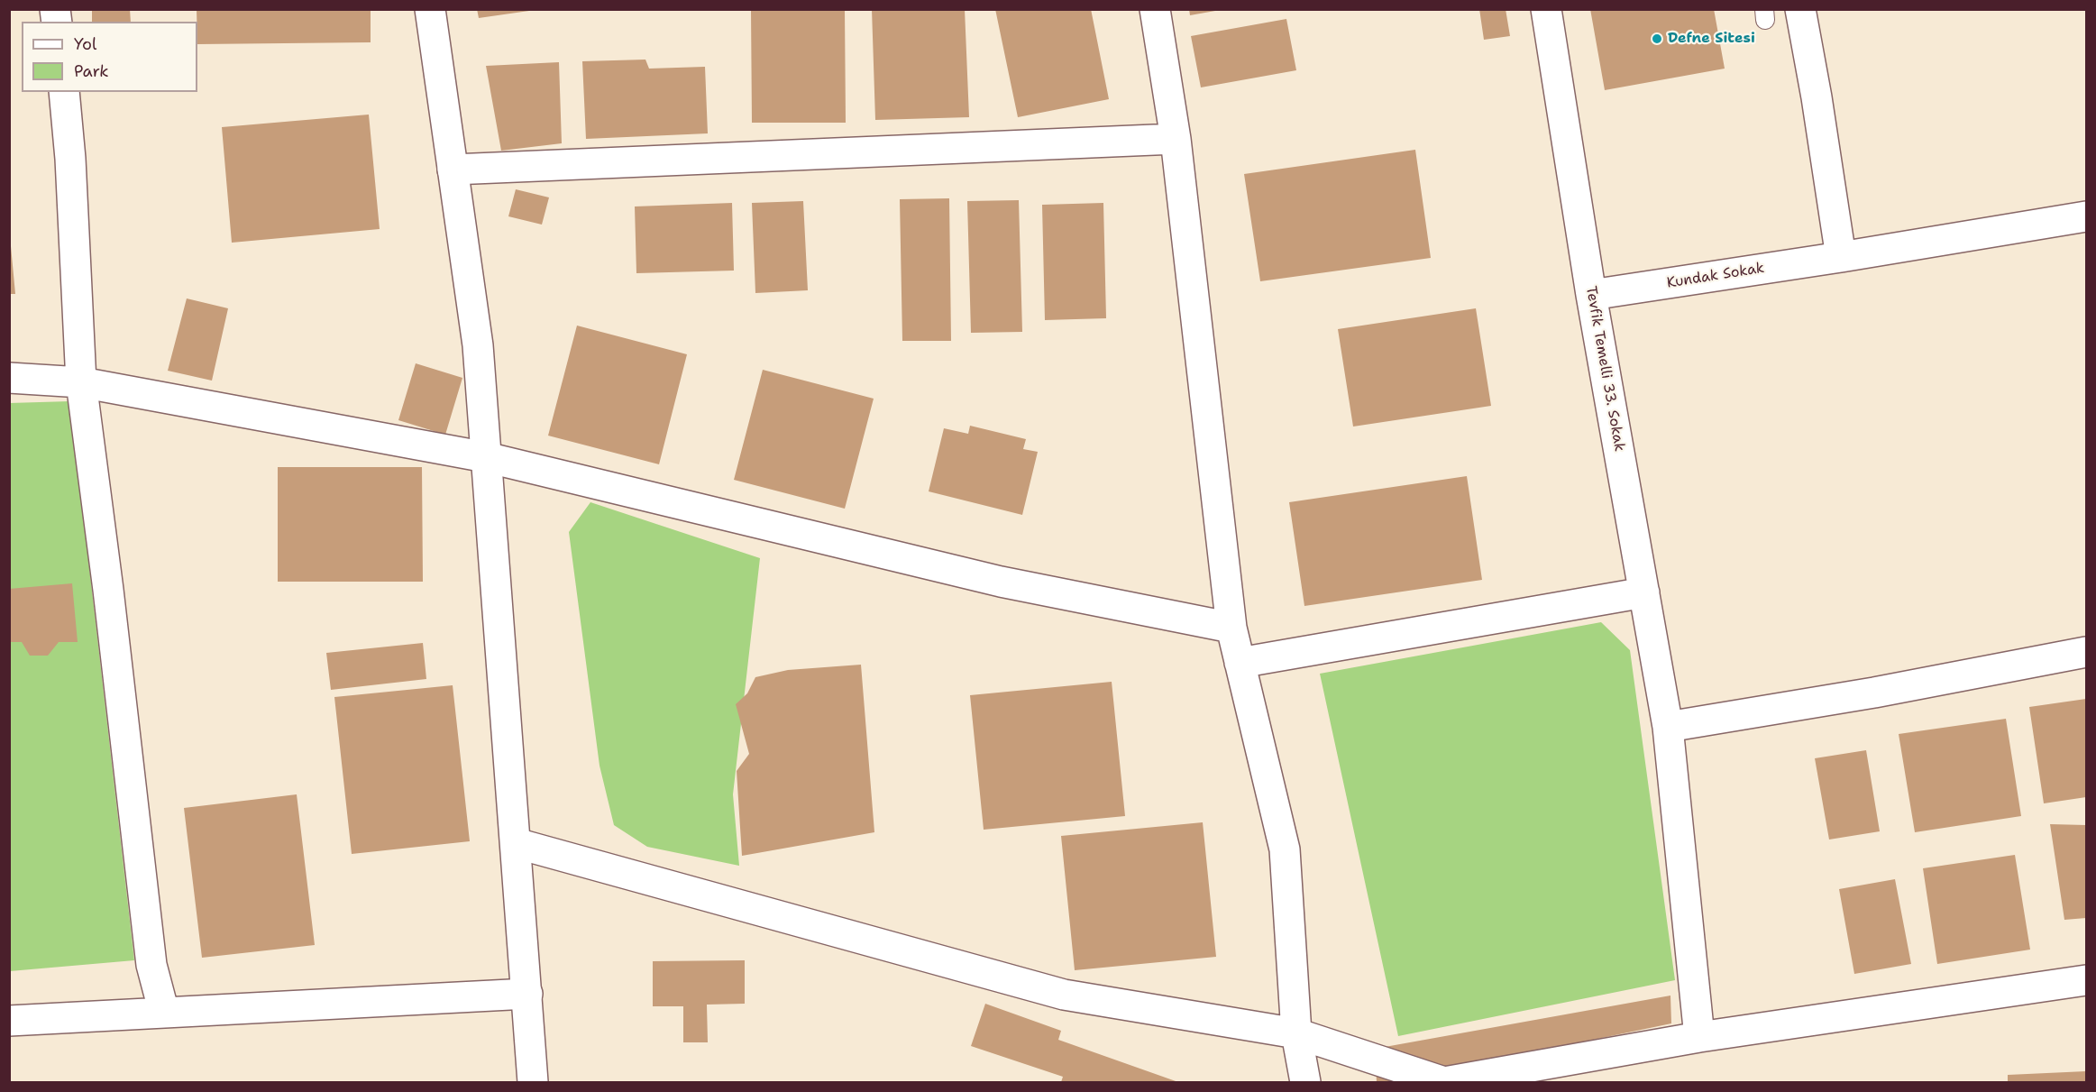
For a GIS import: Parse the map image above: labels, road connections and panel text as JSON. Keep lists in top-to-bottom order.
{
  "streets": {
    "street": ["Kundak Sokak", "Tevfik Temelli 33. Sokak"]
  },
  "crossings": [
    ["Kundak Sokak", "Tevfik Temelli 33. Sokak"]
  ],
  "places": ["Defne Sitesi"],
  "legend": ["Yol", "Park"]
}
